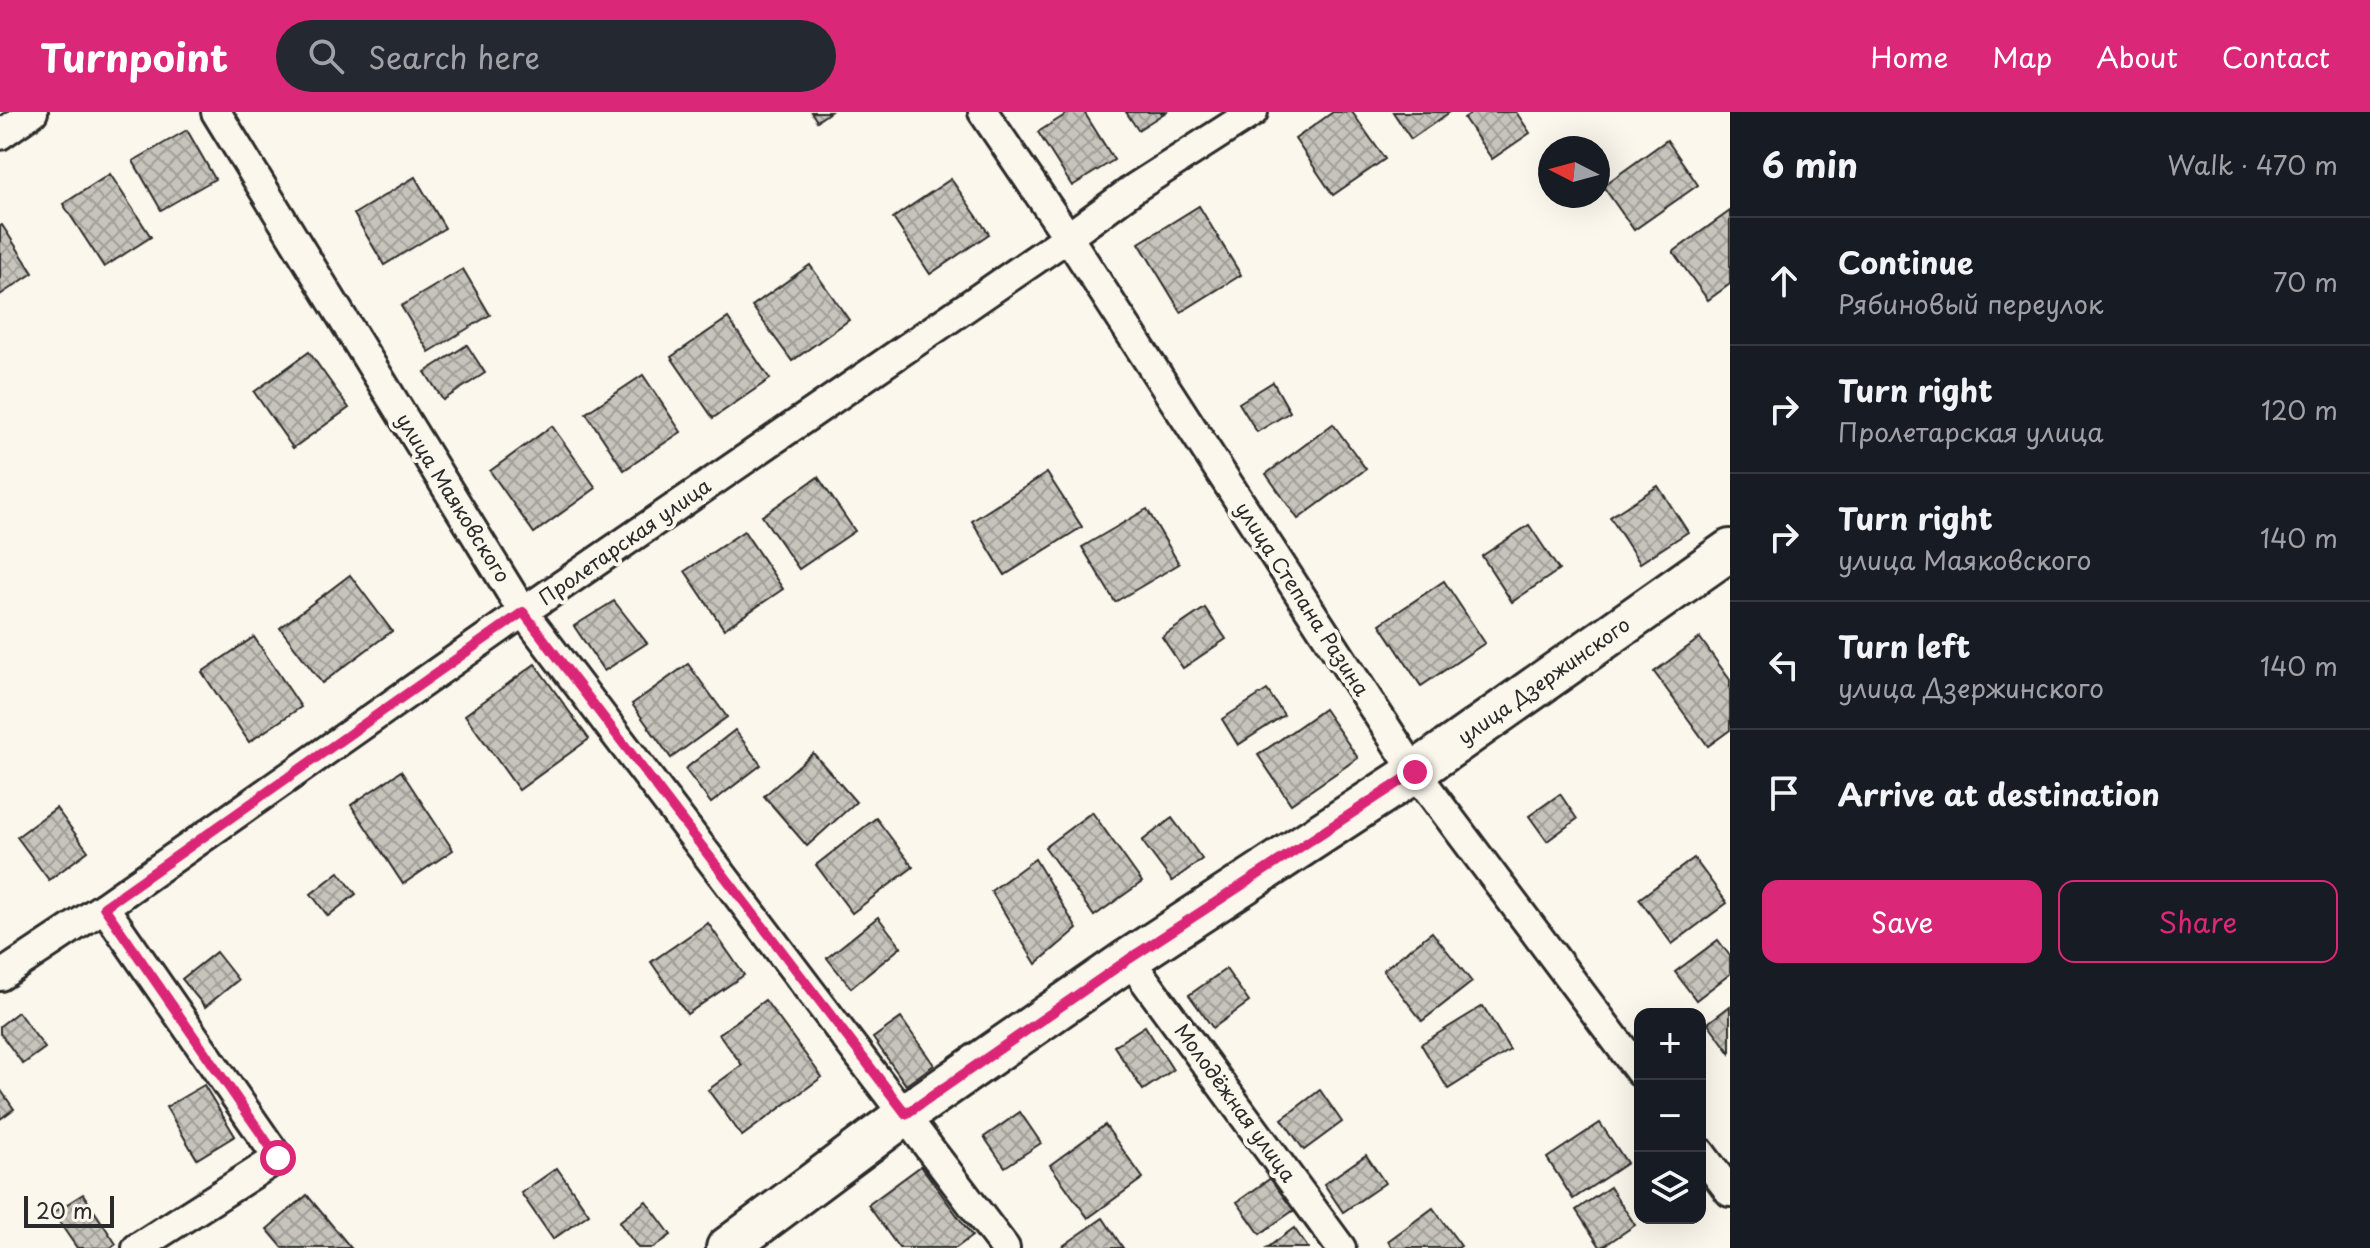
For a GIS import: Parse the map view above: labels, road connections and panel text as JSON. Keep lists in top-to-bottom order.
{
  "streets": {
    "street": [
      "улица Маяковского",
      "Пролетарская улица",
      "улица Степана Разина",
      "улица Дзержинского",
      "Молодёжная улица"
    ]
  },
  "crossings": [
    ["улица Маяковского", "Пролетарская улица"],
    ["улица Маяковского", "улица Дзержинского"],
    ["Пролетарская улица", "улица Степана Разина"],
    ["улица Степана Разина", "улица Дзержинского"],
    ["улица Дзержинского", "Молодёжная улица"]
  ],
  "scale_bar": "20 m",
  "north": "left",
  "page": {
    "header": "Turnpoint",
    "search": "Search here",
    "nav": [
      "Home",
      "Map",
      "About",
      "Contact"
    ],
    "heading": ["6 min", "Walk · 470 m"],
    "list": [
      ["Continue", "Рябиновый переулок", "70 m"],
      ["Turn right", "Пролетарская улица", "120 m"],
      ["Turn right", "улица Маяковского", "140 m"],
      ["Turn left", "улица Дзержинского", "140 m"],
      "Arrive at destination"
    ],
    "buttons": ["Save", "Share"],
    "map_buttons": ["+", "−"],
    "scale": "20 m"
  }
}
